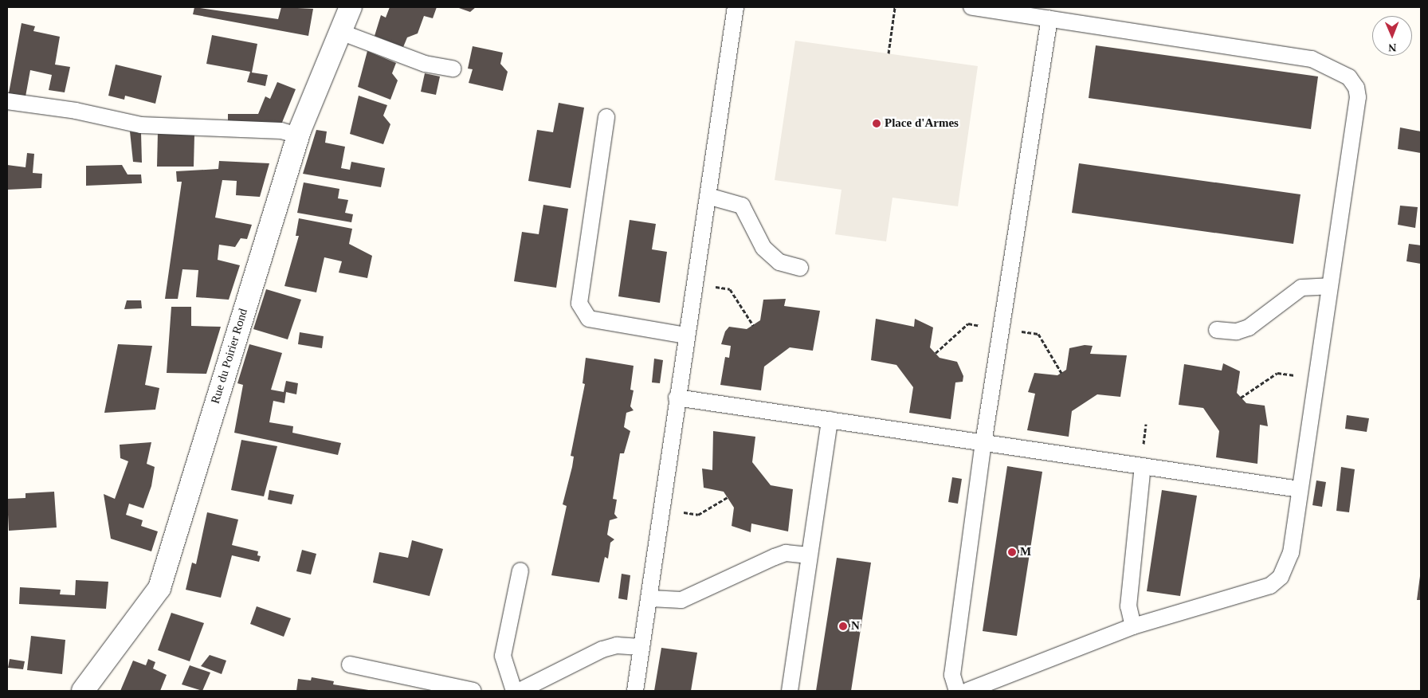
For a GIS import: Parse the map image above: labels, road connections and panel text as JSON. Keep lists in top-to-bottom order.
{
  "streets": {
    "street": ["Rue du Poirier Rond"]
  },
  "places": ["Place d'Armes", "M", "N"],
  "north": "bottom"
}
